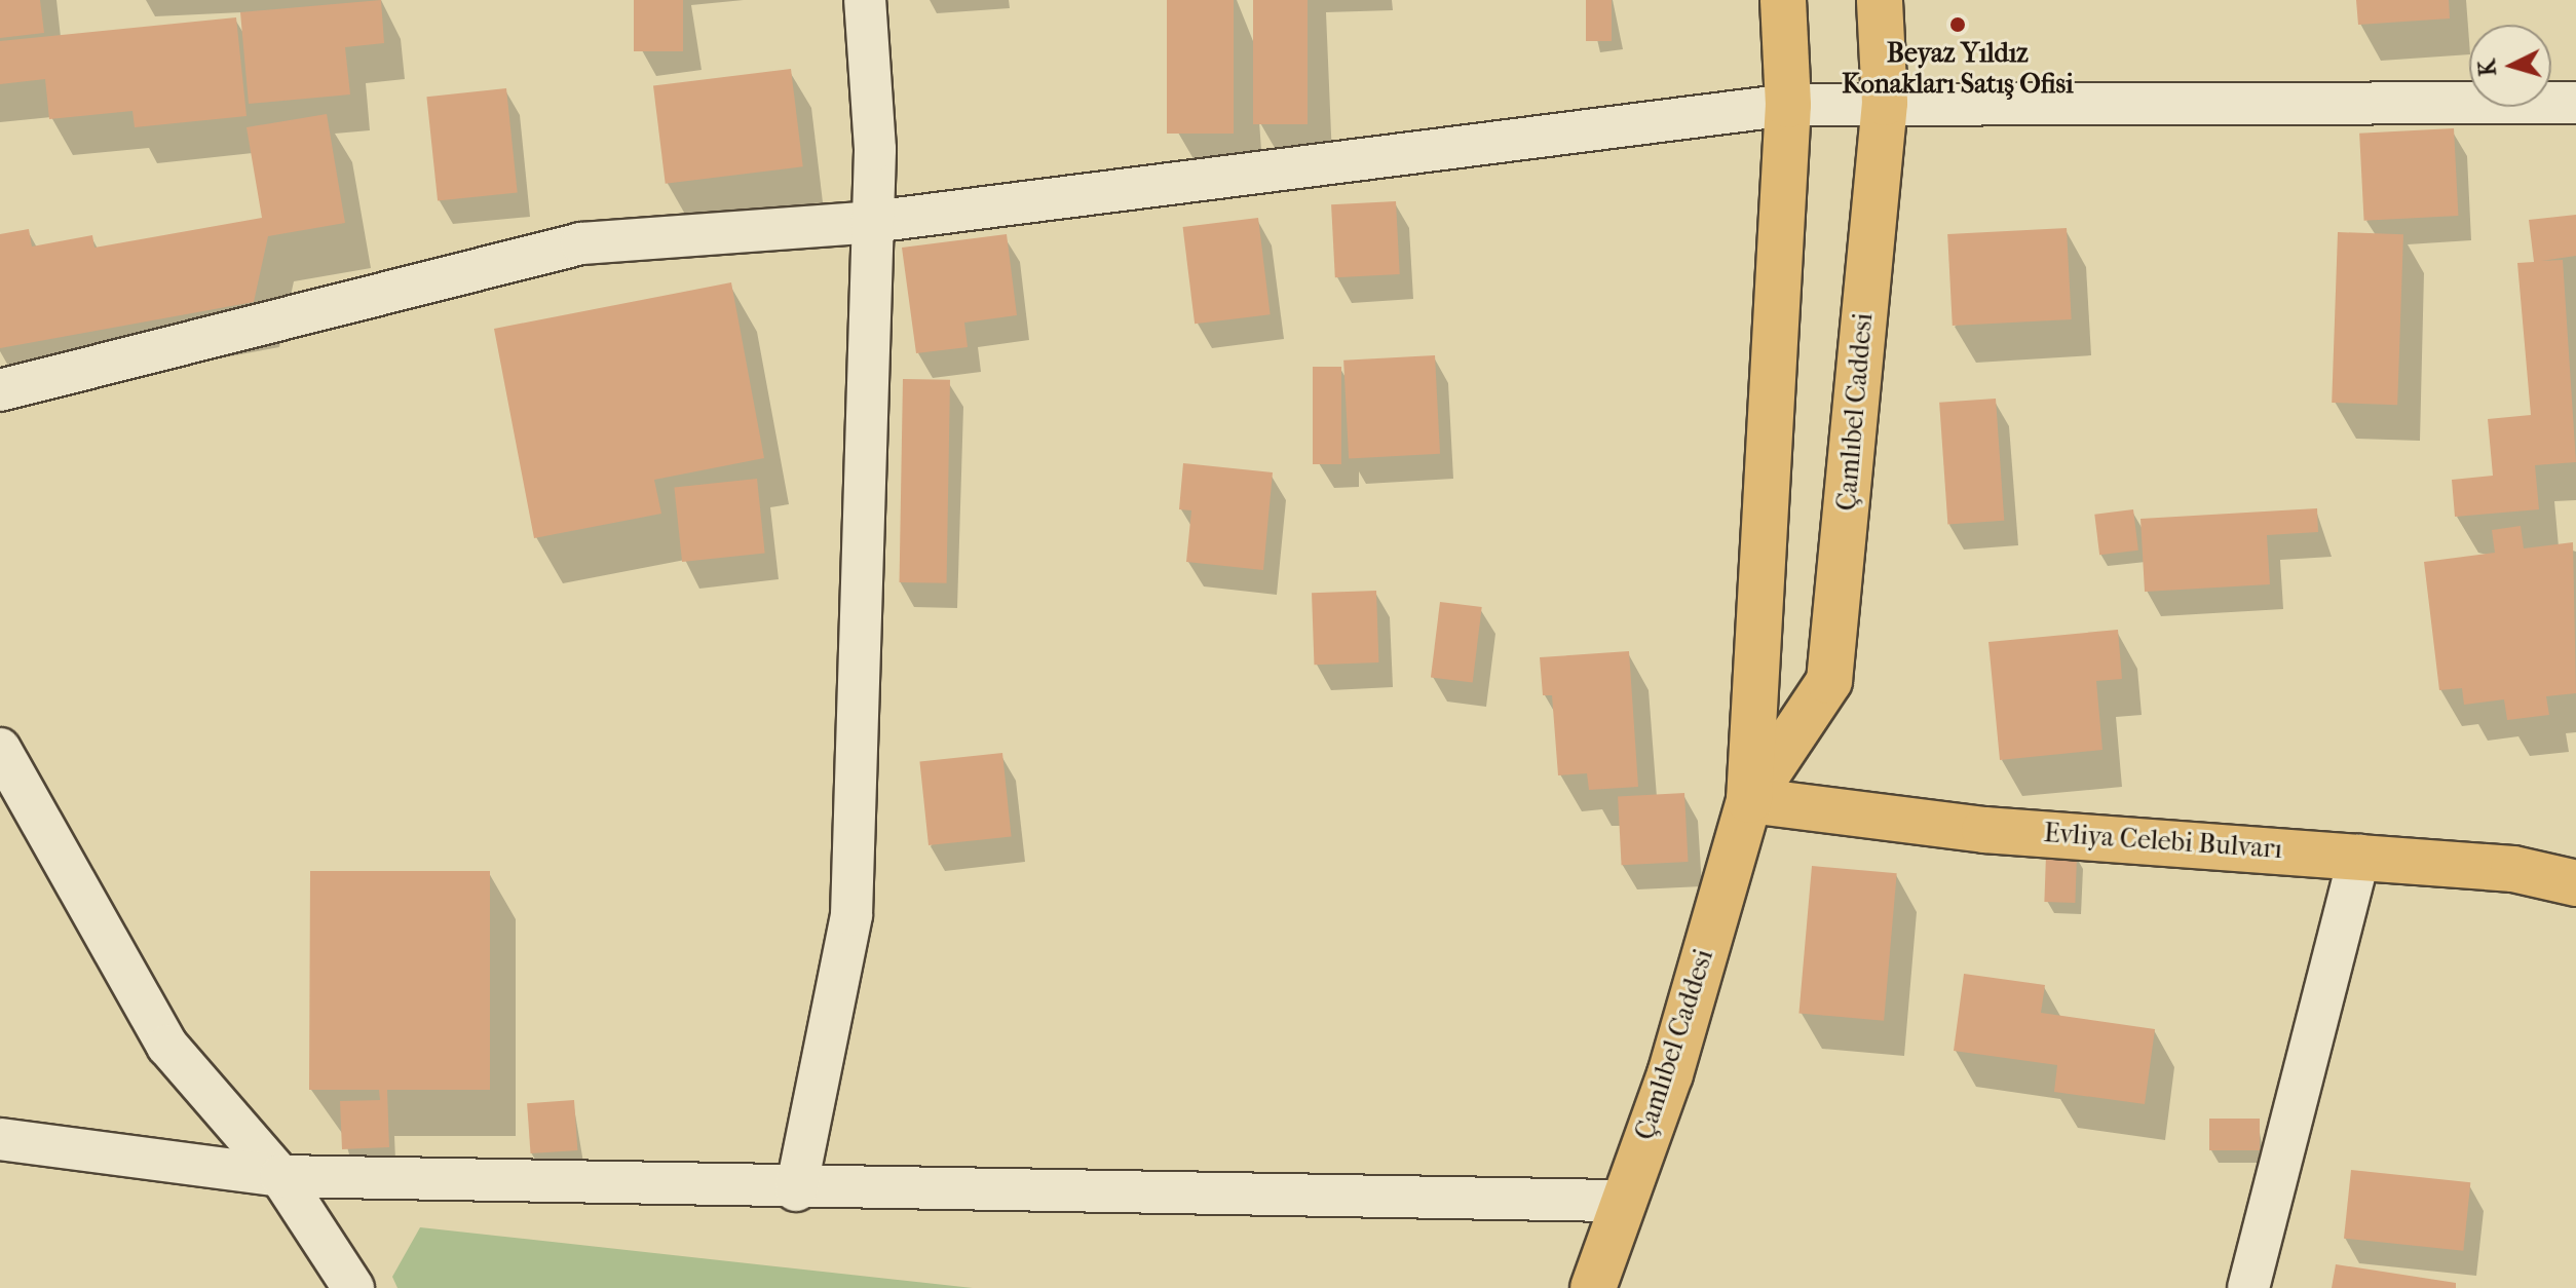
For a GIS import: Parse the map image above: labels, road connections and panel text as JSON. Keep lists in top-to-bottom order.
{
  "streets": {
    "main road": ["Çamlıbel Caddesi", "Evliya Celebi Bulvarı"]
  },
  "crossings": [
    ["Çamlıbel Caddesi", "Evliya Celebi Bulvarı"]
  ],
  "places": ["Beyaz Yıldız Konakları Satış Ofisi"],
  "north": "left"
}
